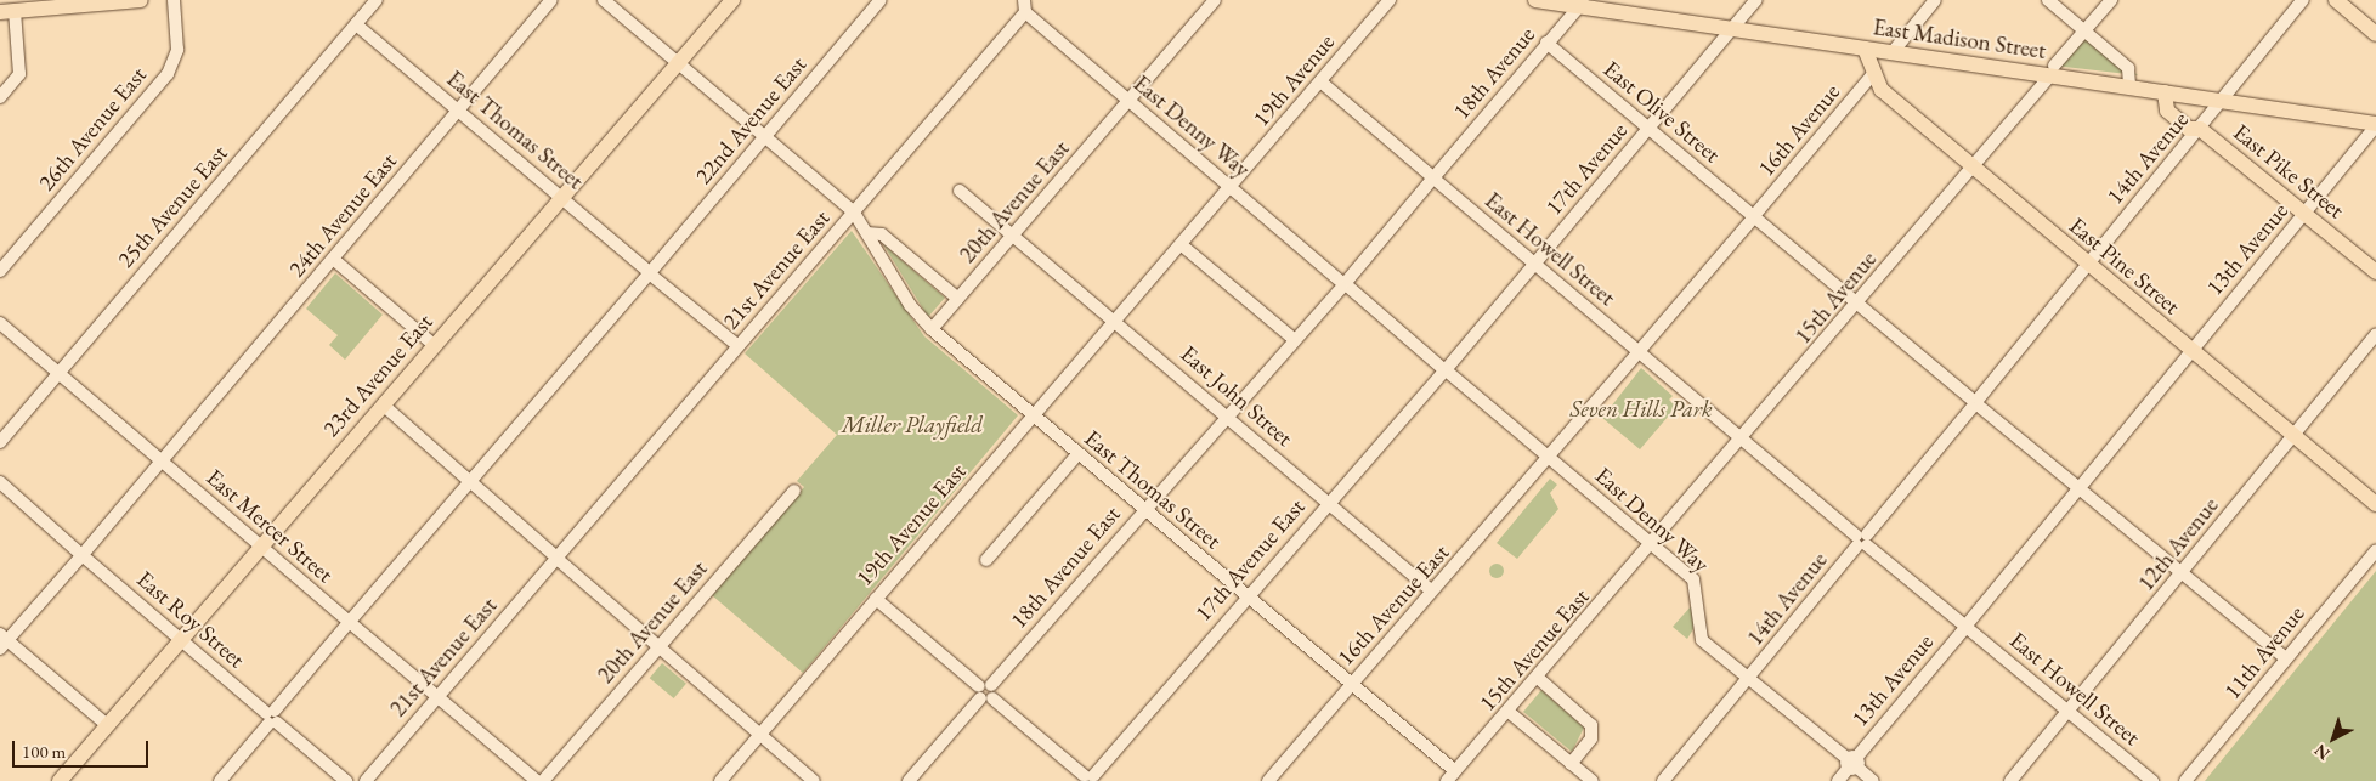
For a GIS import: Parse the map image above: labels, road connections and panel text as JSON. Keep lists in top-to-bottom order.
{
  "streets": {
    "main road": [
      "East Madison Street",
      "East Pike Street",
      "East Pine Street",
      "23rd Avenue East"
    ],
    "street": [
      "18th Avenue",
      "19th Avenue",
      "East Olive Street",
      "22nd Avenue East",
      "East Denny Way",
      "26th Avenue East",
      "East Thomas Street",
      "16th Avenue",
      "14th Avenue",
      "17th Avenue",
      "20th Avenue East",
      "25th Avenue East",
      "24th Avenue East",
      "East Howell Street",
      "13th Avenue",
      "21st Avenue East",
      "15th Avenue",
      "East John Street",
      "19th Avenue East",
      "East Mercer Street",
      "12th Avenue",
      "17th Avenue East",
      "18th Avenue East",
      "16th Avenue East",
      "East Roy Street",
      "15th Avenue East",
      "11th Avenue"
    ]
  },
  "crossings": [
    ["East Madison Street", "18th Avenue"],
    ["East Madison Street", "14th Avenue"],
    ["East Madison Street", "17th Avenue"],
    ["East Madison Street", "East Pike Street"],
    ["East Madison Street", "13th Avenue"],
    ["East Madison Street", "East Pine Street"],
    ["East Madison Street", "15th Avenue"],
    ["18th Avenue", "East Olive Street"],
    ["18th Avenue", "East Denny Way"],
    ["18th Avenue", "East Howell Street"],
    ["18th Avenue", "18th Avenue East"],
    ["19th Avenue", "East Denny Way"],
    ["19th Avenue", "East Howell Street"],
    ["19th Avenue", "19th Avenue East"],
    ["East Olive Street", "16th Avenue"],
    ["East Olive Street", "14th Avenue"],
    ["East Olive Street", "17th Avenue"],
    ["East Olive Street", "13th Avenue"],
    ["East Olive Street", "15th Avenue"],
    ["East Olive Street", "12th Avenue"],
    ["East Olive Street", "11th Avenue"],
    ["22nd Avenue East", "East Thomas Street"],
    ["22nd Avenue East", "East Mercer Street"],
    ["22nd Avenue East", "East Roy Street"],
    ["East Denny Way", "16th Avenue"],
    ["East Denny Way", "14th Avenue"],
    ["East Denny Way", "17th Avenue"],
    ["East Denny Way", "20th Avenue East"],
    ["East Denny Way", "13th Avenue"],
    ["East Denny Way", "21st Avenue East"],
    ["East Denny Way", "15th Avenue"],
    ["East Denny Way", "19th Avenue East"],
    ["East Denny Way", "17th Avenue East"],
    ["East Denny Way", "18th Avenue East"],
    ["East Denny Way", "16th Avenue East"],
    ["East Denny Way", "15th Avenue East"],
    ["East Thomas Street", "20th Avenue East"],
    ["East Thomas Street", "25th Avenue East"],
    ["East Thomas Street", "24th Avenue East"],
    ["East Thomas Street", "21st Avenue East"],
    ["East Thomas Street", "23rd Avenue East"],
    ["East Thomas Street", "19th Avenue East"],
    ["East Thomas Street", "17th Avenue East"],
    ["East Thomas Street", "18th Avenue East"],
    ["East Thomas Street", "16th Avenue East"],
    ["East Thomas Street", "15th Avenue East"],
    ["16th Avenue", "East Howell Street"],
    ["16th Avenue", "East Pine Street"],
    ["16th Avenue", "16th Avenue East"],
    ["14th Avenue", "East Pike Street"],
    ["14th Avenue", "East Howell Street"],
    ["14th Avenue", "East Pine Street"],
    ["17th Avenue", "East Howell Street"],
    ["17th Avenue", "17th Avenue East"],
    ["East Pike Street", "13th Avenue"],
    ["20th Avenue East", "East John Street"],
    ["25th Avenue East", "East Mercer Street"],
    ["24th Avenue East", "East Mercer Street"],
    ["24th Avenue East", "East Roy Street"],
    ["East Howell Street", "13th Avenue"],
    ["East Howell Street", "15th Avenue"],
    ["East Howell Street", "12th Avenue"],
    ["13th Avenue", "East Pine Street"],
    ["East Pine Street", "15th Avenue"],
    ["East Pine Street", "12th Avenue"],
    ["21st Avenue East", "East Mercer Street"],
    ["15th Avenue", "15th Avenue East"],
    ["23rd Avenue East", "East Mercer Street"],
    ["23rd Avenue East", "East Roy Street"],
    ["East John Street", "19th Avenue East"],
    ["East John Street", "17th Avenue East"],
    ["East John Street", "18th Avenue East"],
    ["East John Street", "16th Avenue East"]
  ],
  "parks": ["Seven Hills Park", "Miller Playfield"],
  "scale_bar": "100 m",
  "north": "bottom left"
}
